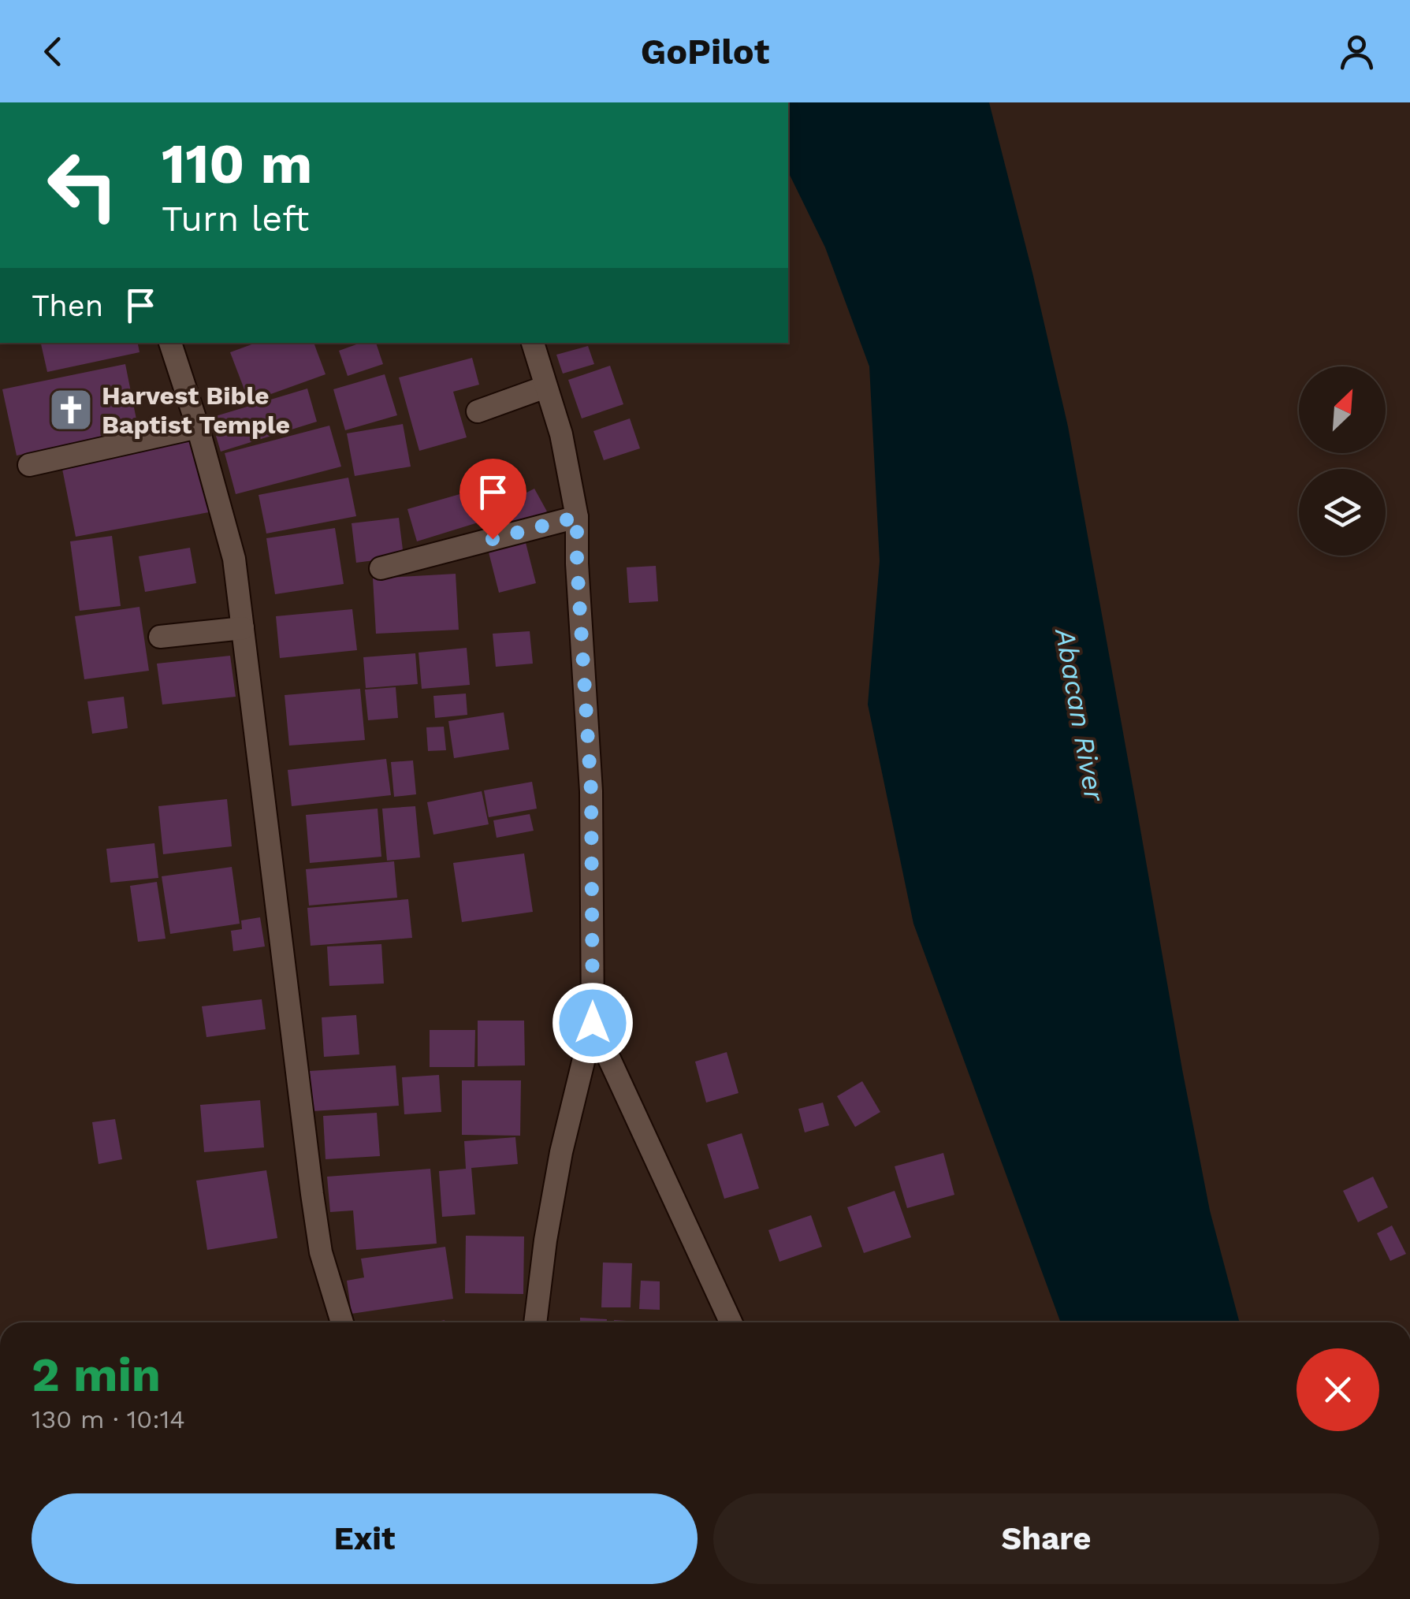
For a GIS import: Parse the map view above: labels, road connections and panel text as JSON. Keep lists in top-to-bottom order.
{
  "water": ["Abacan River"],
  "places": {
    "church": ["Harvest Bible Baptist Temple"]
  },
  "north": "top right",
  "page": {
    "header": "GoPilot",
    "turn": ["110 m", "Turn left"],
    "then": "Then",
    "heading": ["2 min", "130 m · 10:14"],
    "buttons": ["Exit", "Share"]
  }
}
